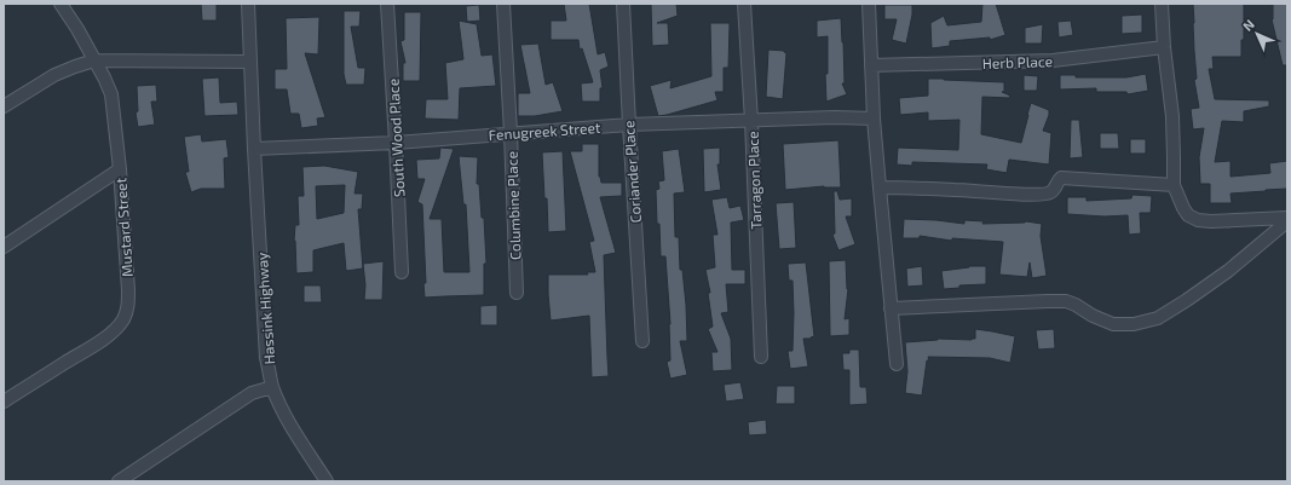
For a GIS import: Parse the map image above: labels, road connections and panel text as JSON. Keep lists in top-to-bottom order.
{
  "streets": {
    "street": [
      "Herb Place",
      "Fenugreek Street",
      "South Wood Place",
      "Coriander Place",
      "Tarragon Place",
      "Columbine Place",
      "Mustard Street",
      "Hassink Highway"
    ]
  },
  "crossings": [
    ["Fenugreek Street", "South Wood Place"],
    ["Fenugreek Street", "Coriander Place"],
    ["Fenugreek Street", "Tarragon Place"],
    ["Fenugreek Street", "Columbine Place"],
    ["Fenugreek Street", "Hassink Highway"]
  ],
  "north": "top left"
}
